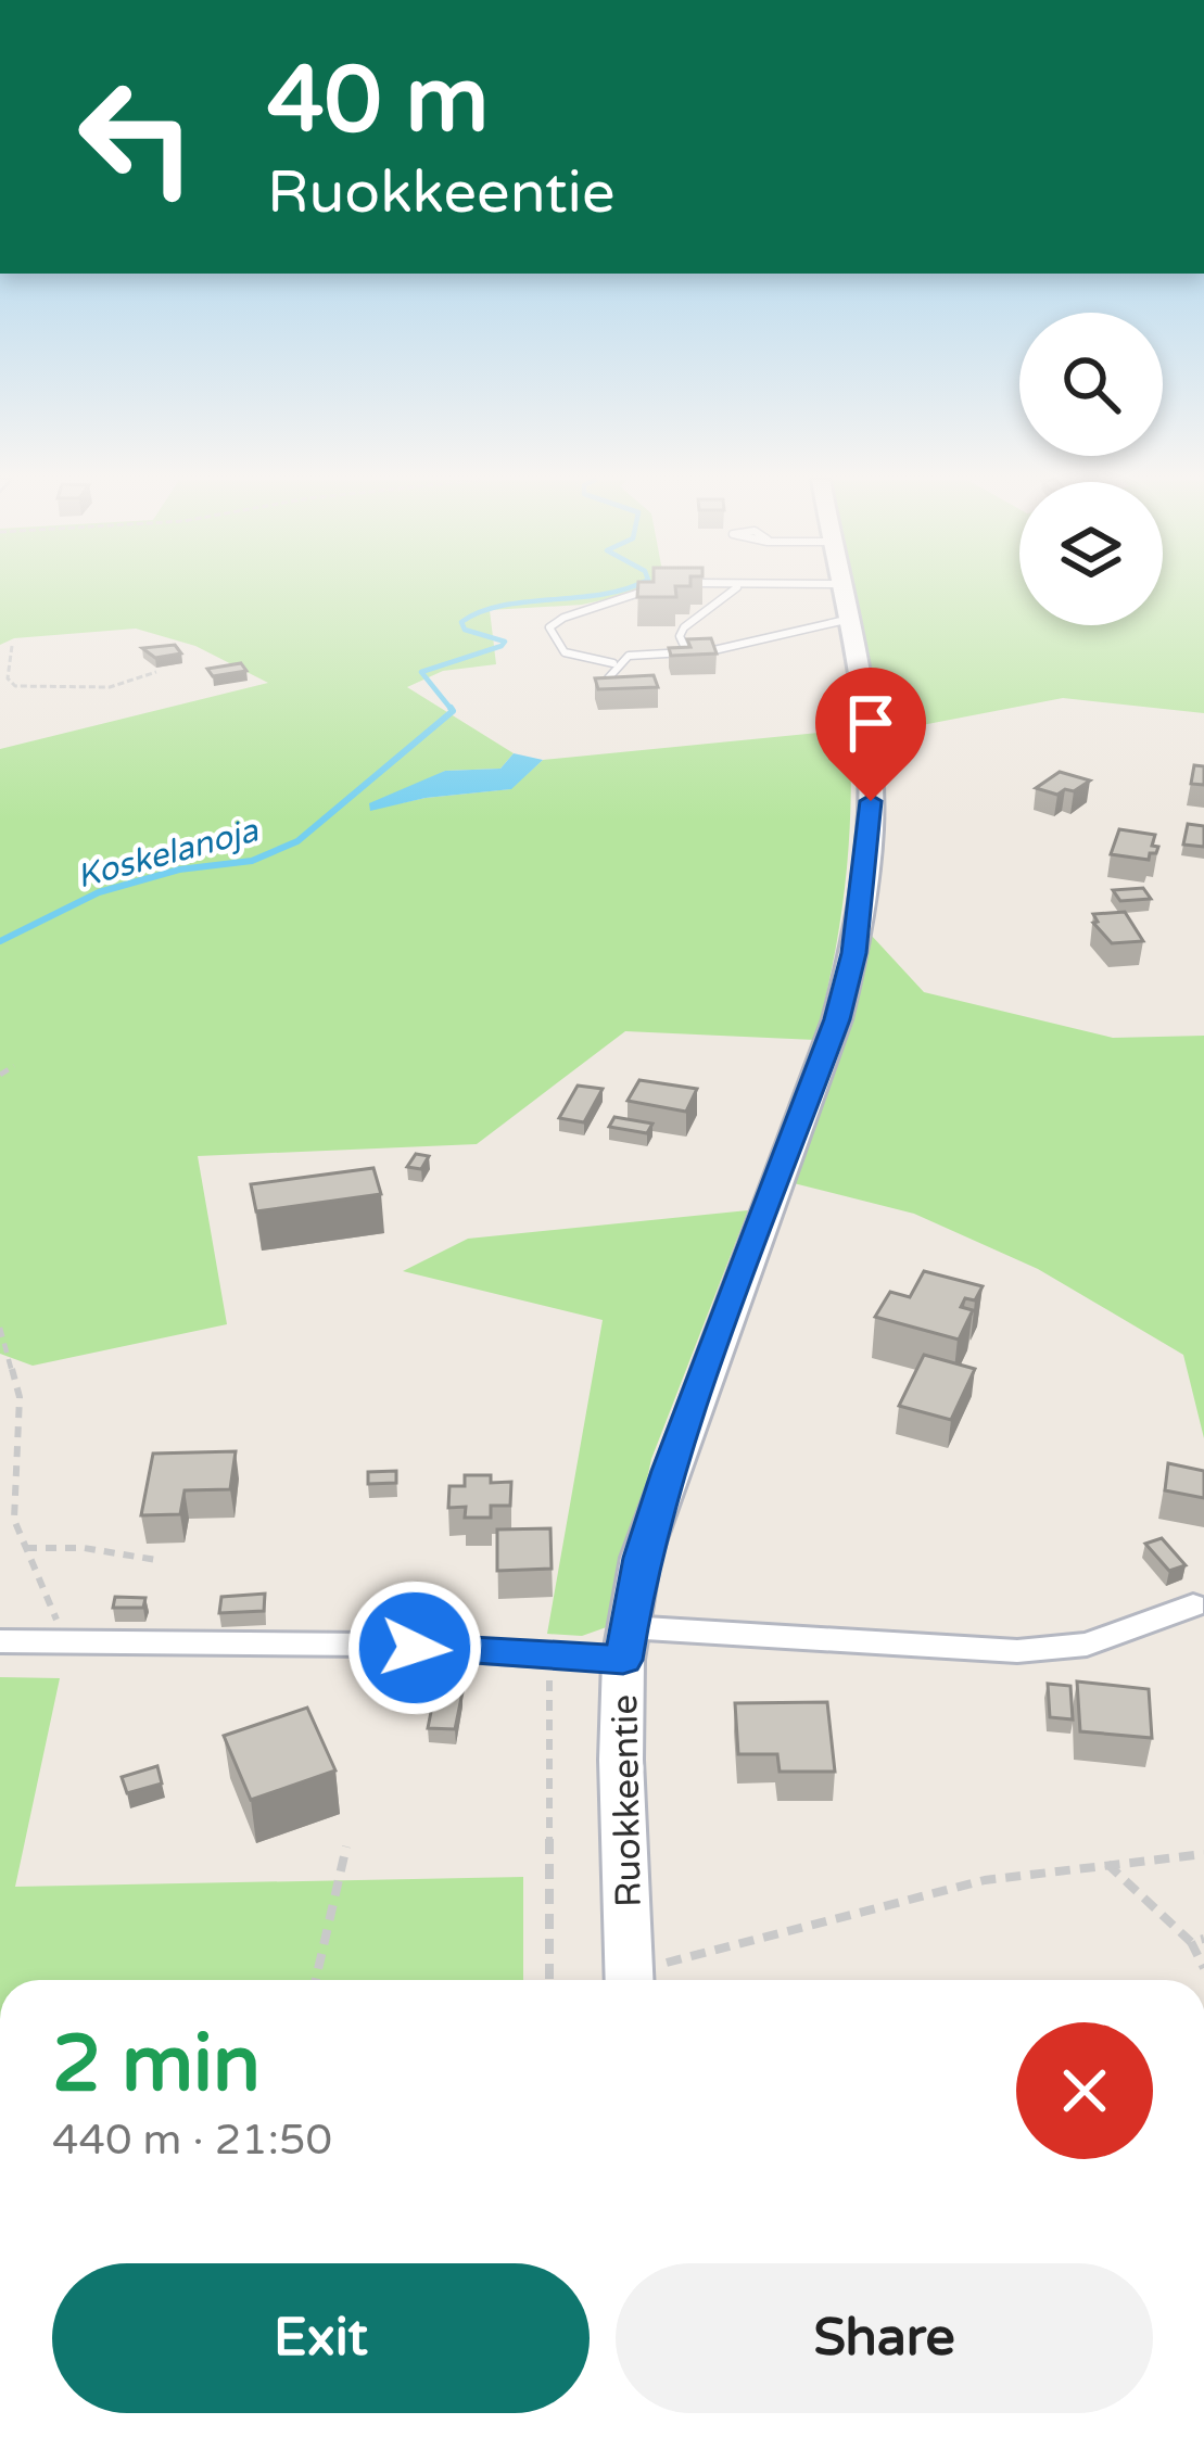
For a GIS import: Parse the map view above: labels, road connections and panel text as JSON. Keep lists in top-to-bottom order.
{
  "streets": {
    "street": ["Ruokkeentie"]
  },
  "water": ["Koskelanoja"],
  "page": {
    "turn": ["40 m", "Ruokkeentie"],
    "heading": ["2 min", "440 m · 21:50"],
    "buttons": ["Exit", "Share"]
  }
}
